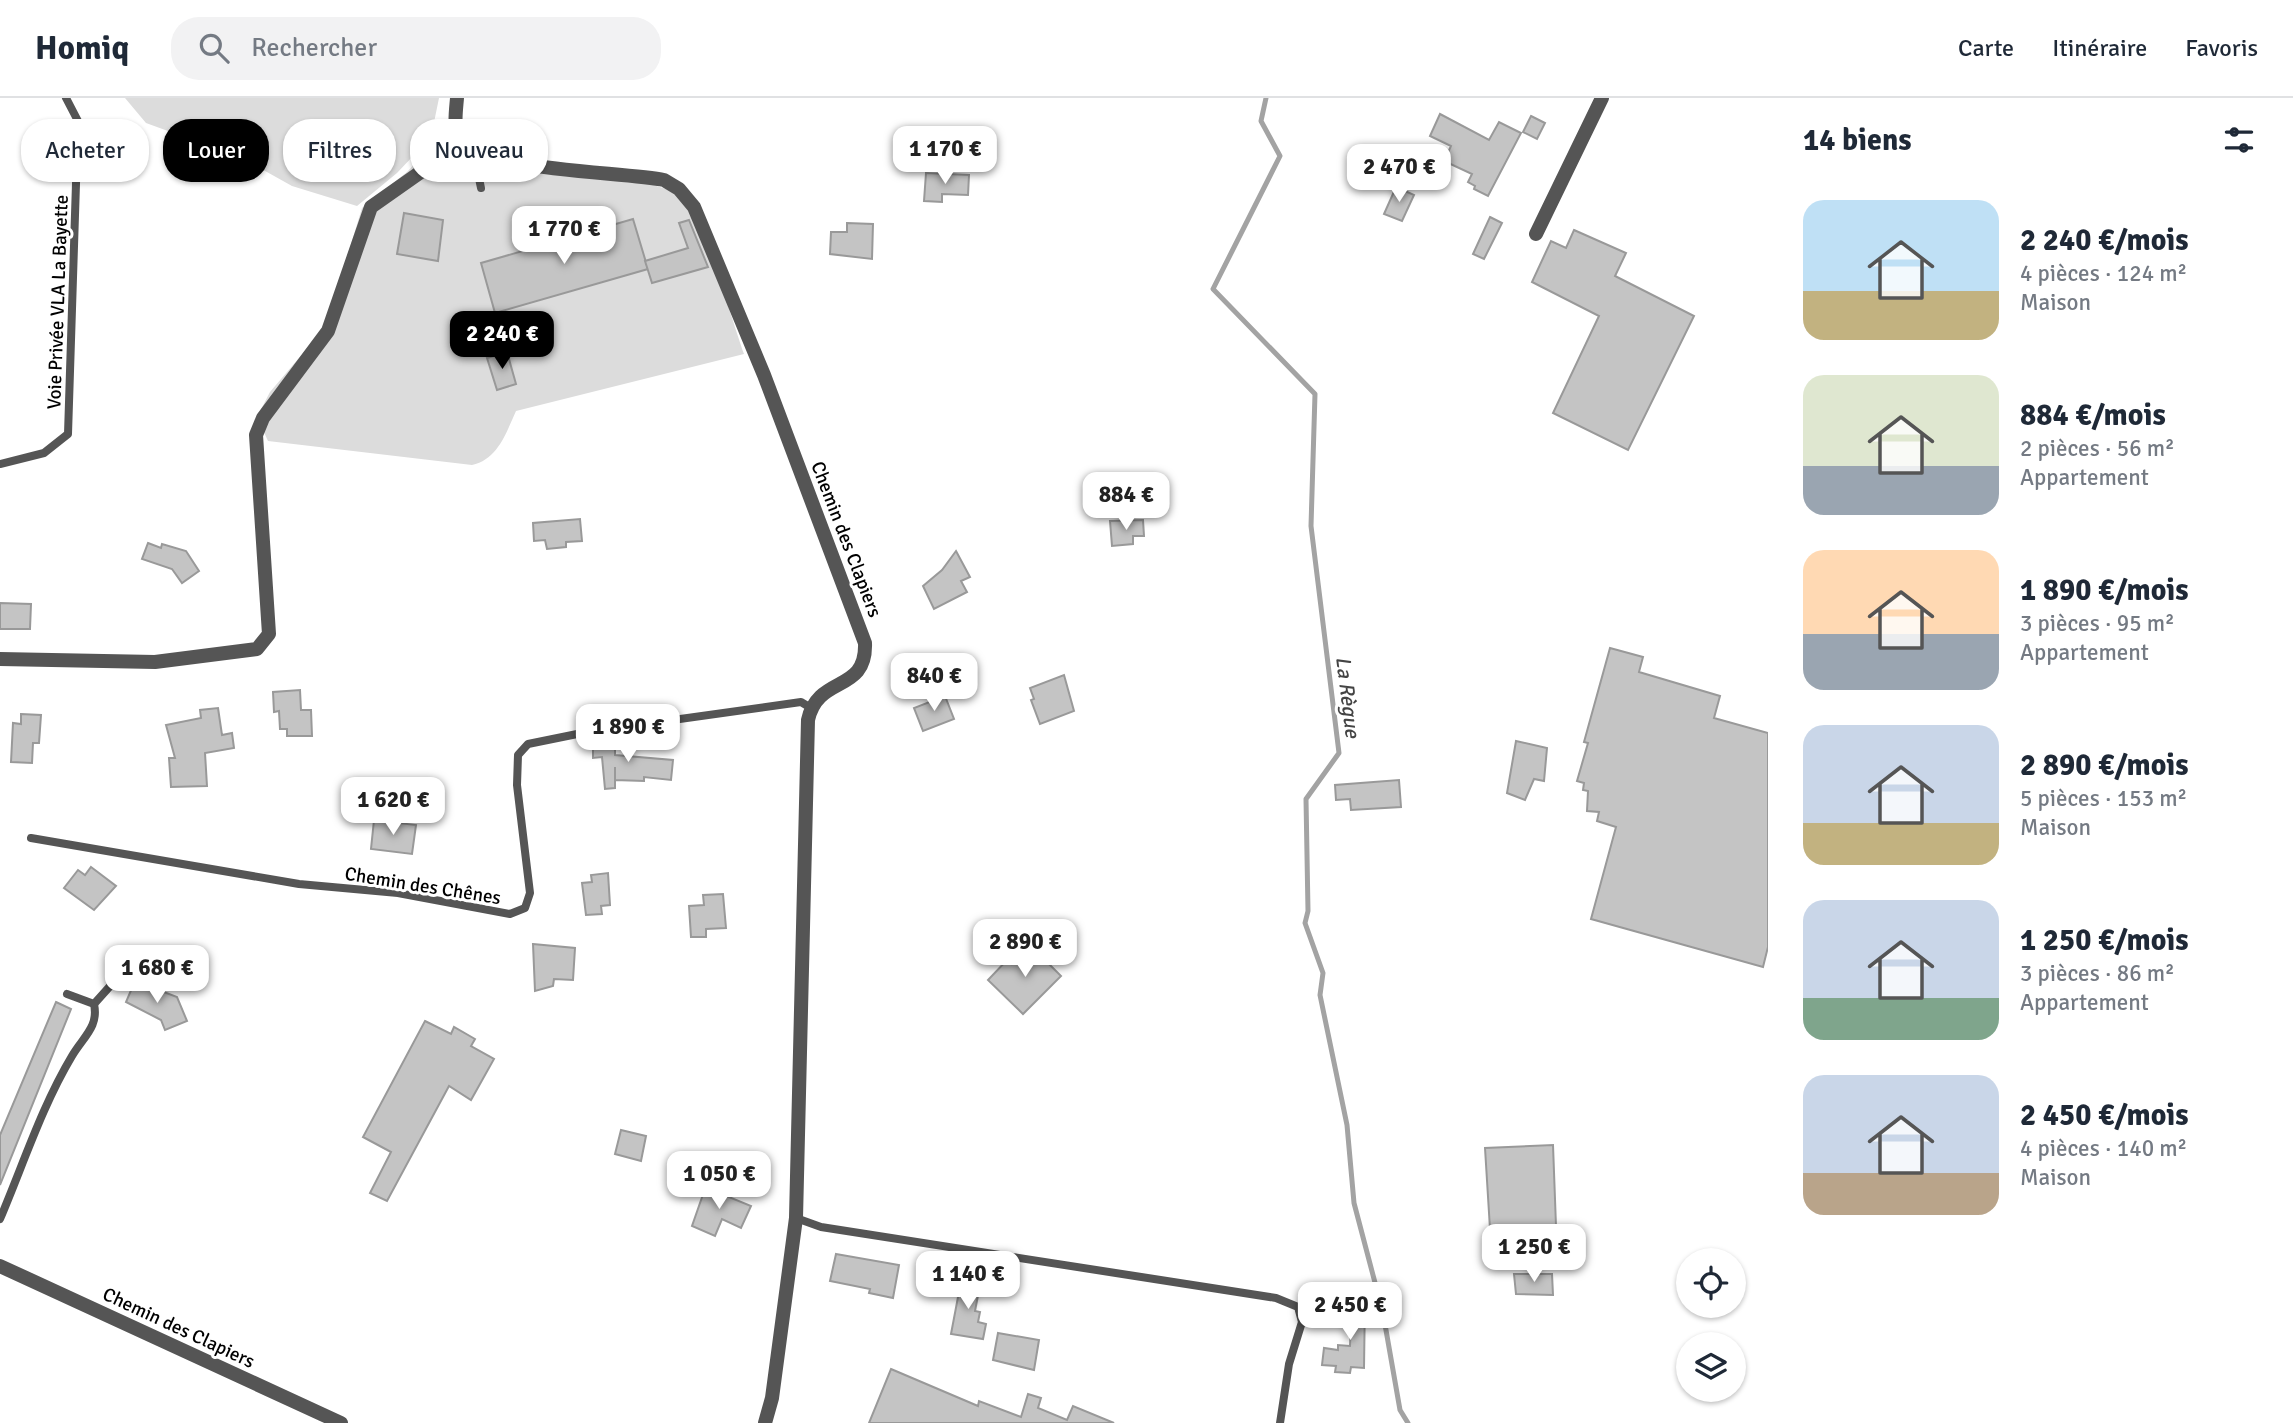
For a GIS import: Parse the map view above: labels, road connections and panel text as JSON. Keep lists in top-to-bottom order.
{
  "streets": {
    "street": ["Chemin des Clapiers"],
    "lane": ["Voie Privée VLA La Bayette", "Chemin des Chênes"]
  },
  "crossings": [
    ["Chemin des Clapiers", "Chemin des Chênes"]
  ],
  "water": ["La Règue"],
  "page": {
    "header": "Homiq",
    "search": "Rechercher",
    "nav": ["Carte", "Itinéraire", "Favoris"],
    "heading": "14 biens",
    "chip": [
      "Acheter",
      "Louer",
      "Filtres",
      "Nouveau"
    ],
    "price": [
      "1 170 €",
      "2 470 €",
      "1 770 €",
      "2 240 €",
      "884 €",
      "840 €",
      "1 890 €",
      "1 620 €",
      "2 890 €",
      "1 680 €",
      "1 050 €",
      "1 250 €",
      "1 140 €",
      "2 450 €"
    ],
    "list": [
      {
        "name": "2 240 €/mois",
        "note": "4 pièces · 124 m² · Maison"
      },
      {
        "name": "884 €/mois",
        "note": "2 pièces · 56 m² · Appartement"
      },
      {
        "name": "1 890 €/mois",
        "note": "3 pièces · 95 m² · Appartement"
      },
      {
        "name": "2 890 €/mois",
        "note": "5 pièces · 153 m² · Maison"
      },
      {
        "name": "1 250 €/mois",
        "note": "3 pièces · 86 m² · Appartement"
      },
      {
        "name": "2 450 €/mois",
        "note": "4 pièces · 140 m² · Maison"
      }
    ]
  }
}
